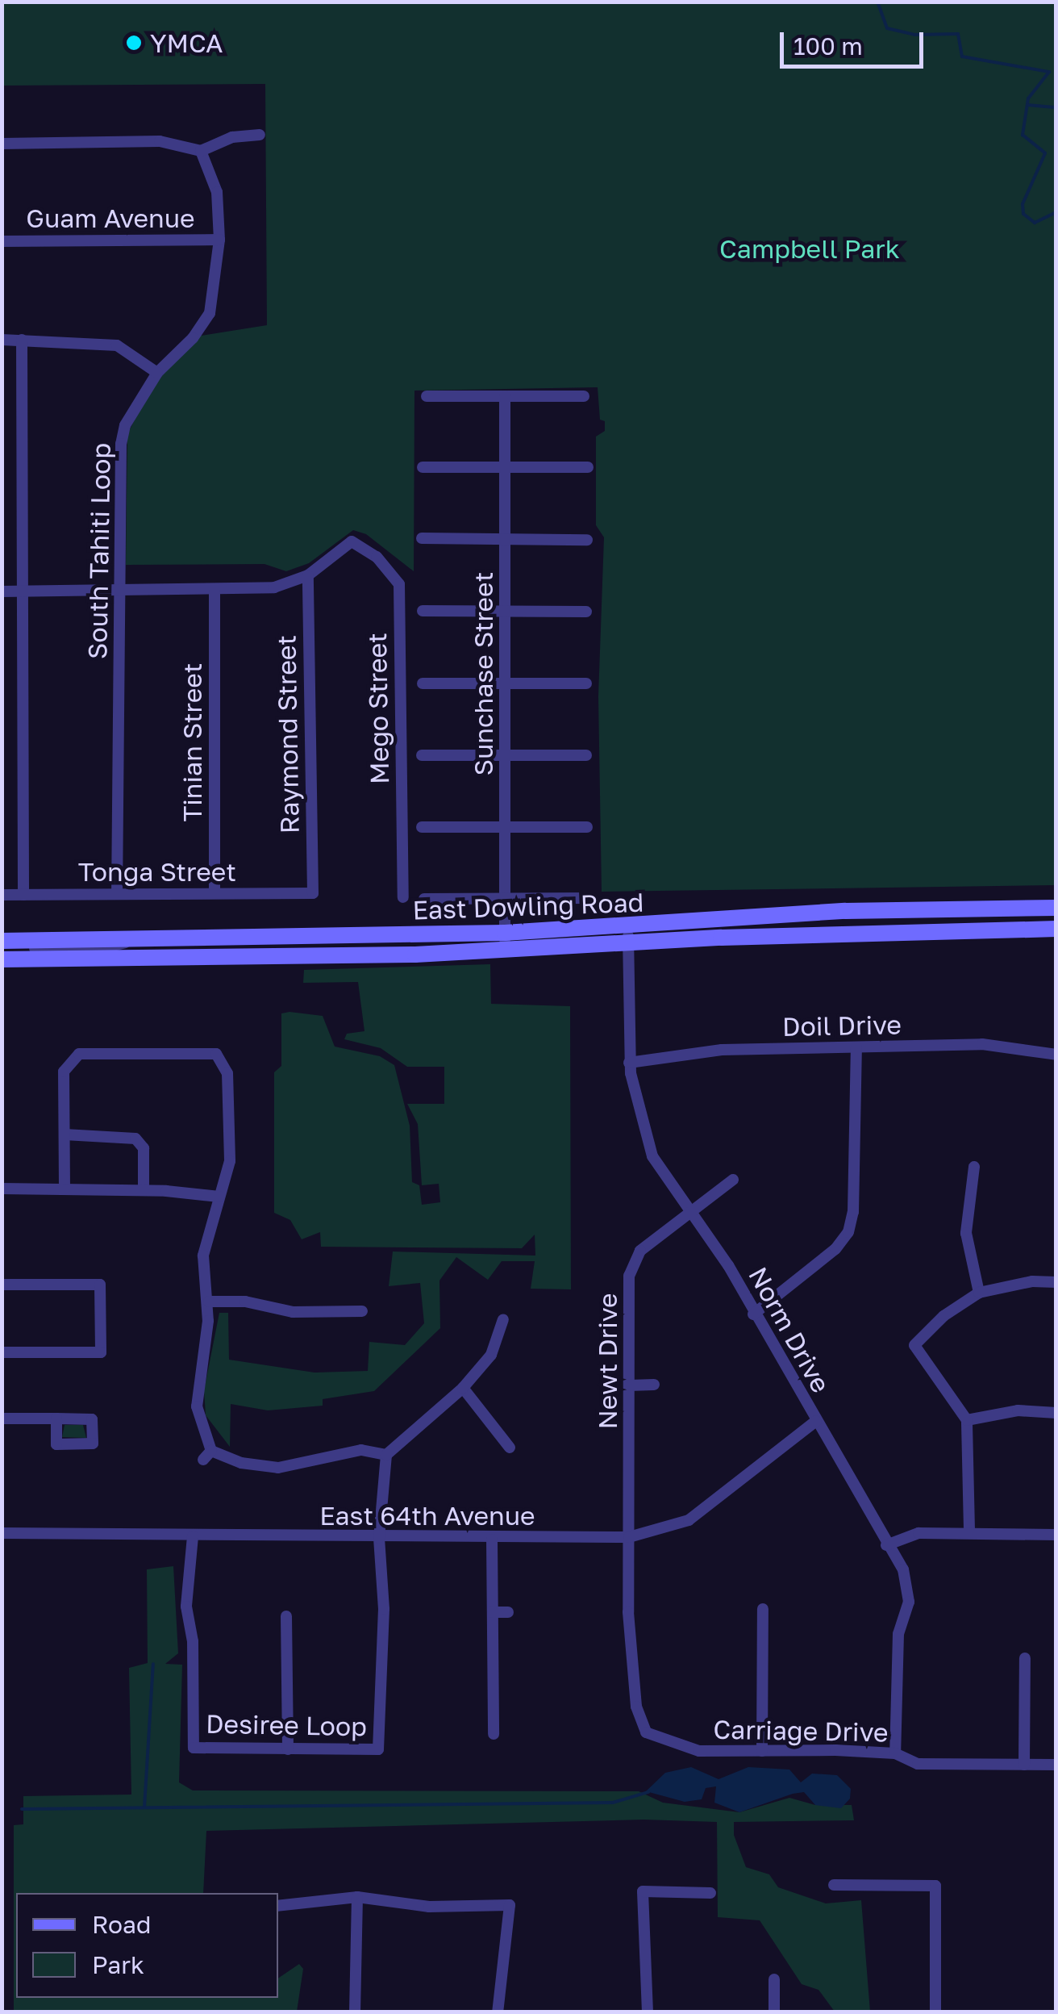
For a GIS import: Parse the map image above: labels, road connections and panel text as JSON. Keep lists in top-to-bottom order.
{
  "streets": {
    "main road": ["East Dowling Road"],
    "street": [
      "Guam Avenue",
      "South Tahiti Loop",
      "Sunchase Street",
      "Mego Street",
      "Raymond Street",
      "Tinian Street",
      "Tonga Street",
      "Doil Drive",
      "Norm Drive",
      "Newt Drive",
      "East 64th Avenue",
      "Desiree Loop",
      "Carriage Drive"
    ]
  },
  "crossings": [
    ["Guam Avenue", "South Tahiti Loop"],
    ["South Tahiti Loop", "Tonga Street"],
    ["Sunchase Street", "East Dowling Road"],
    ["Mego Street", "Raymond Street"],
    ["Raymond Street", "Tonga Street"],
    ["Tinian Street", "Tonga Street"],
    ["East Dowling Road", "Norm Drive"],
    ["Doil Drive", "Norm Drive"],
    ["Norm Drive", "Newt Drive"],
    ["Norm Drive", "East 64th Avenue"],
    ["Norm Drive", "Carriage Drive"],
    ["Newt Drive", "East 64th Avenue"],
    ["Newt Drive", "Carriage Drive"],
    ["East 64th Avenue", "Desiree Loop"],
    ["East 64th Avenue", "Carriage Drive"]
  ],
  "parks": ["Campbell Park"],
  "places": ["YMCA"],
  "legend": ["Road", "Park"],
  "scale_bar": "100 m"
}
